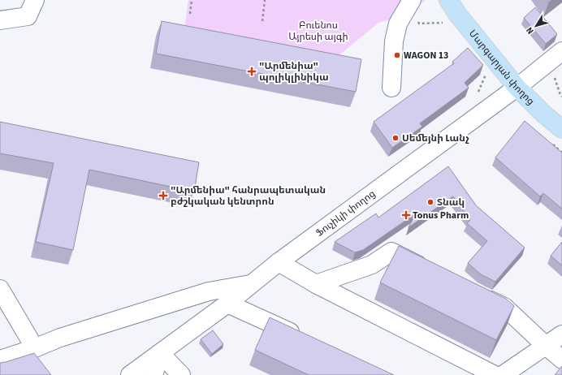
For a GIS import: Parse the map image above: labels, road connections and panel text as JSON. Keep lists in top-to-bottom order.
{
  "streets": {
    "main road": ["Մարգարյան փողոց"],
    "street": ["Ֆուչիկի փողոց"]
  },
  "crossings": [
    ["Մարգարյան փողոց", "Ֆուչիկի փողոց"]
  ],
  "parks": ["Բուենոս Այրեսի այգի"],
  "places": {
    "other": ["WAGON 13", "Սեմեյնի Լանչ", "Տնակ"],
    "health": ["\"Արմենիա\" պոլիկլինիկա", "\"Արմենիա\" հանրապետական բժշկական կենտրոն", "Tonus Pharm"]
  },
  "north": "bottom left"
}
